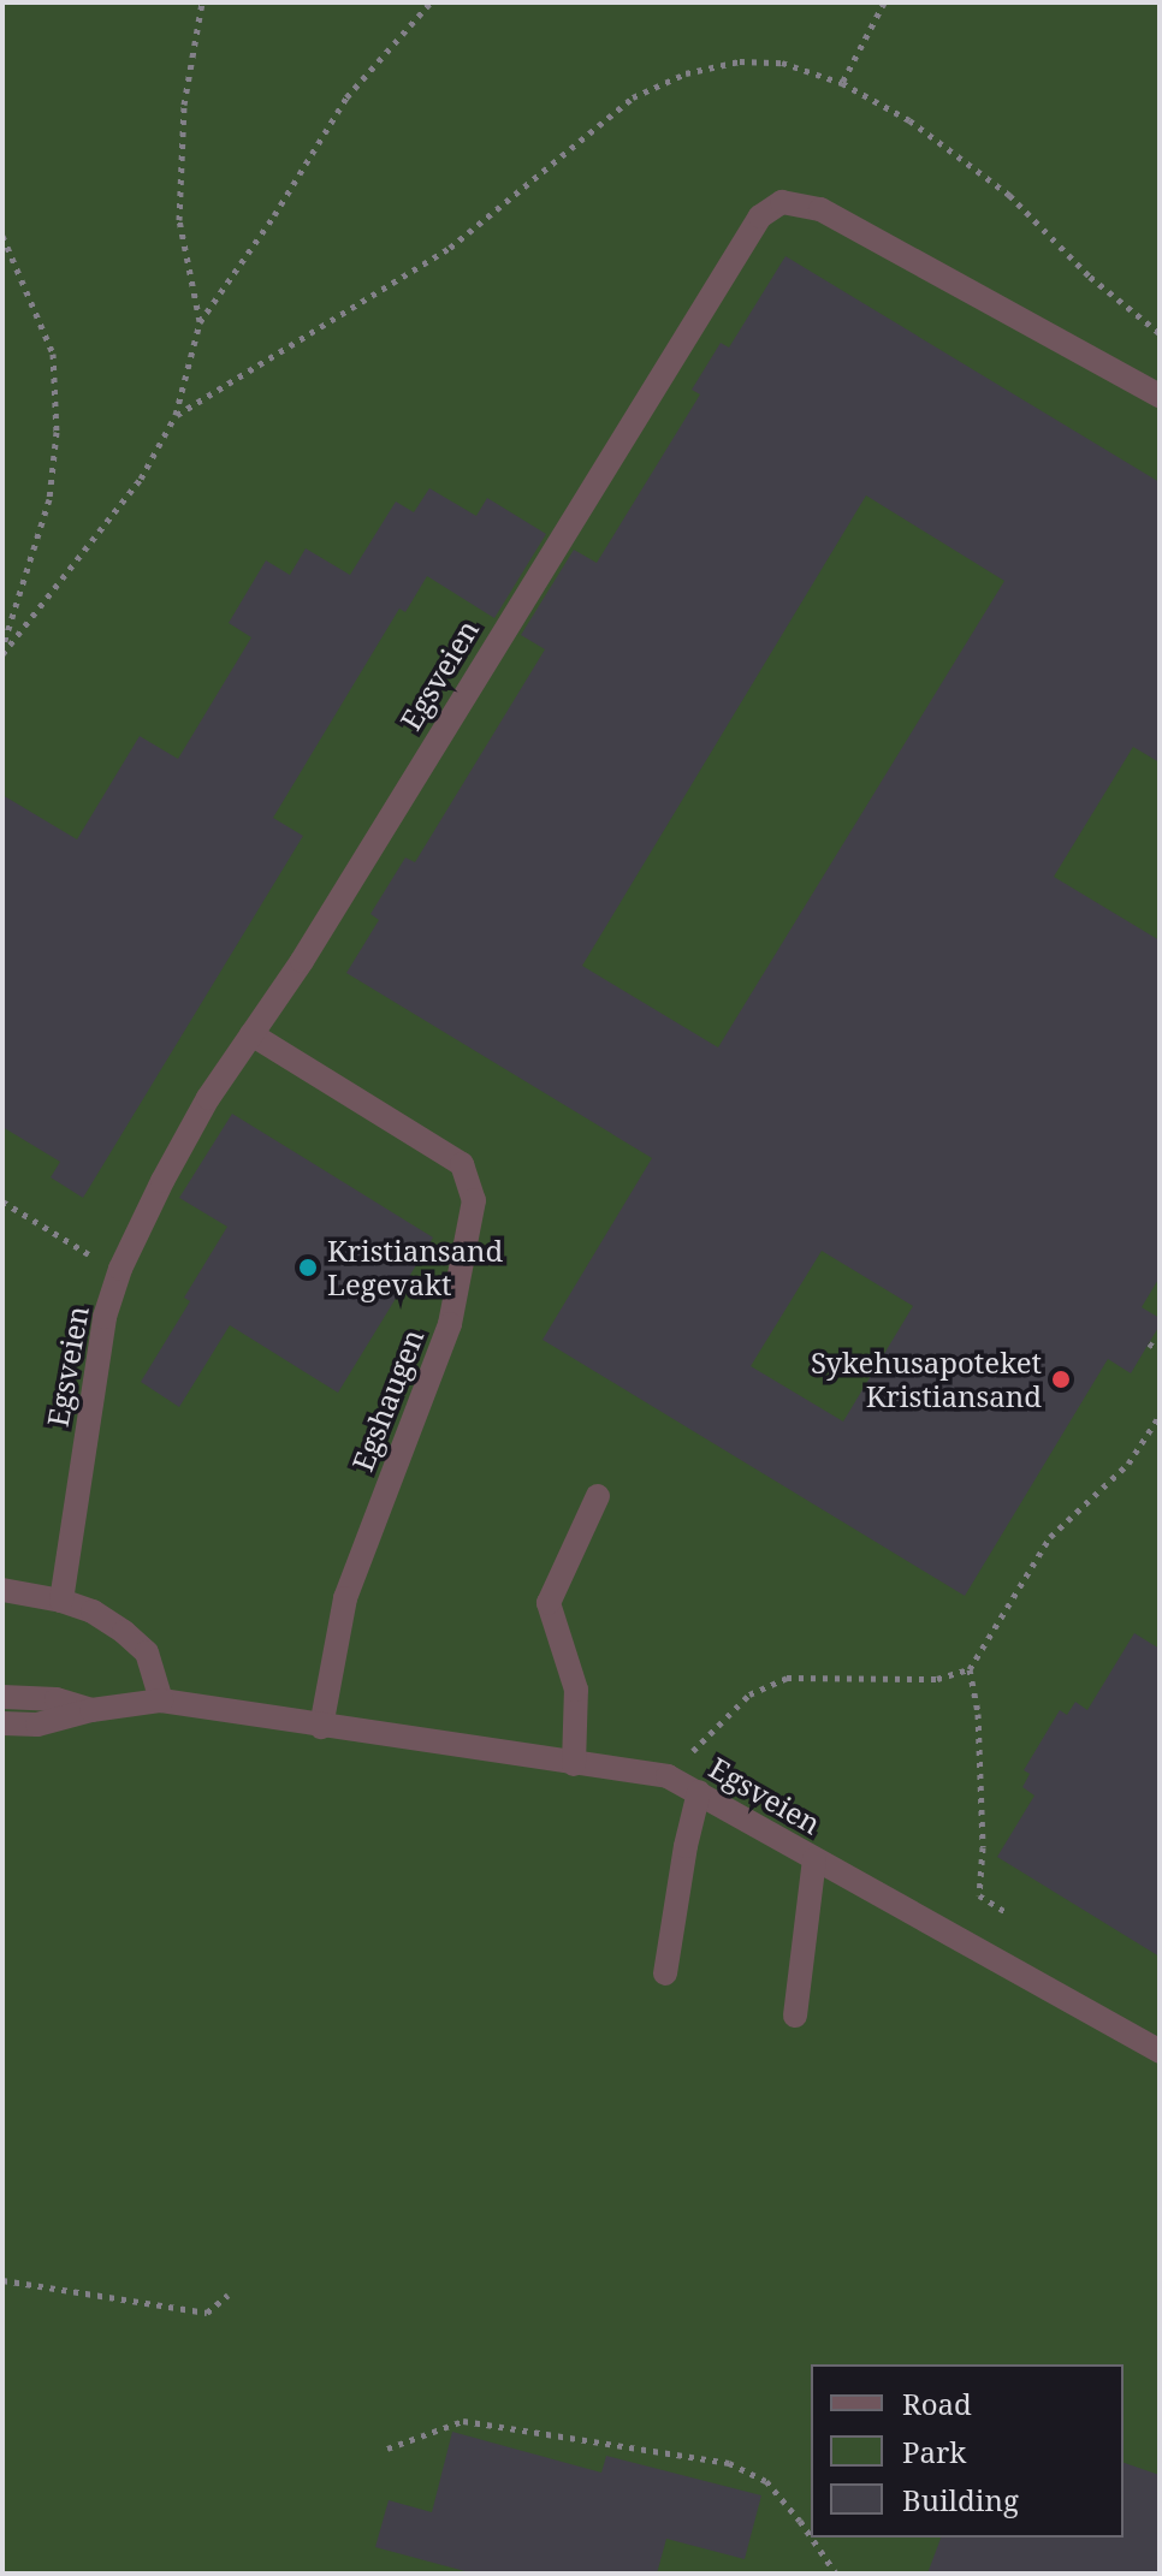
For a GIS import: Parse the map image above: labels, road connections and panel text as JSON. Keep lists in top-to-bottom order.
{
  "streets": {
    "lane": ["Egsveien", "Egshaugen"]
  },
  "crossings": [
    ["Egsveien", "Egshaugen"]
  ],
  "places": ["Kristiansand Legevakt", "Sykehusapoteket Kristiansand"],
  "legend": ["Road", "Park", "Building"]
}
